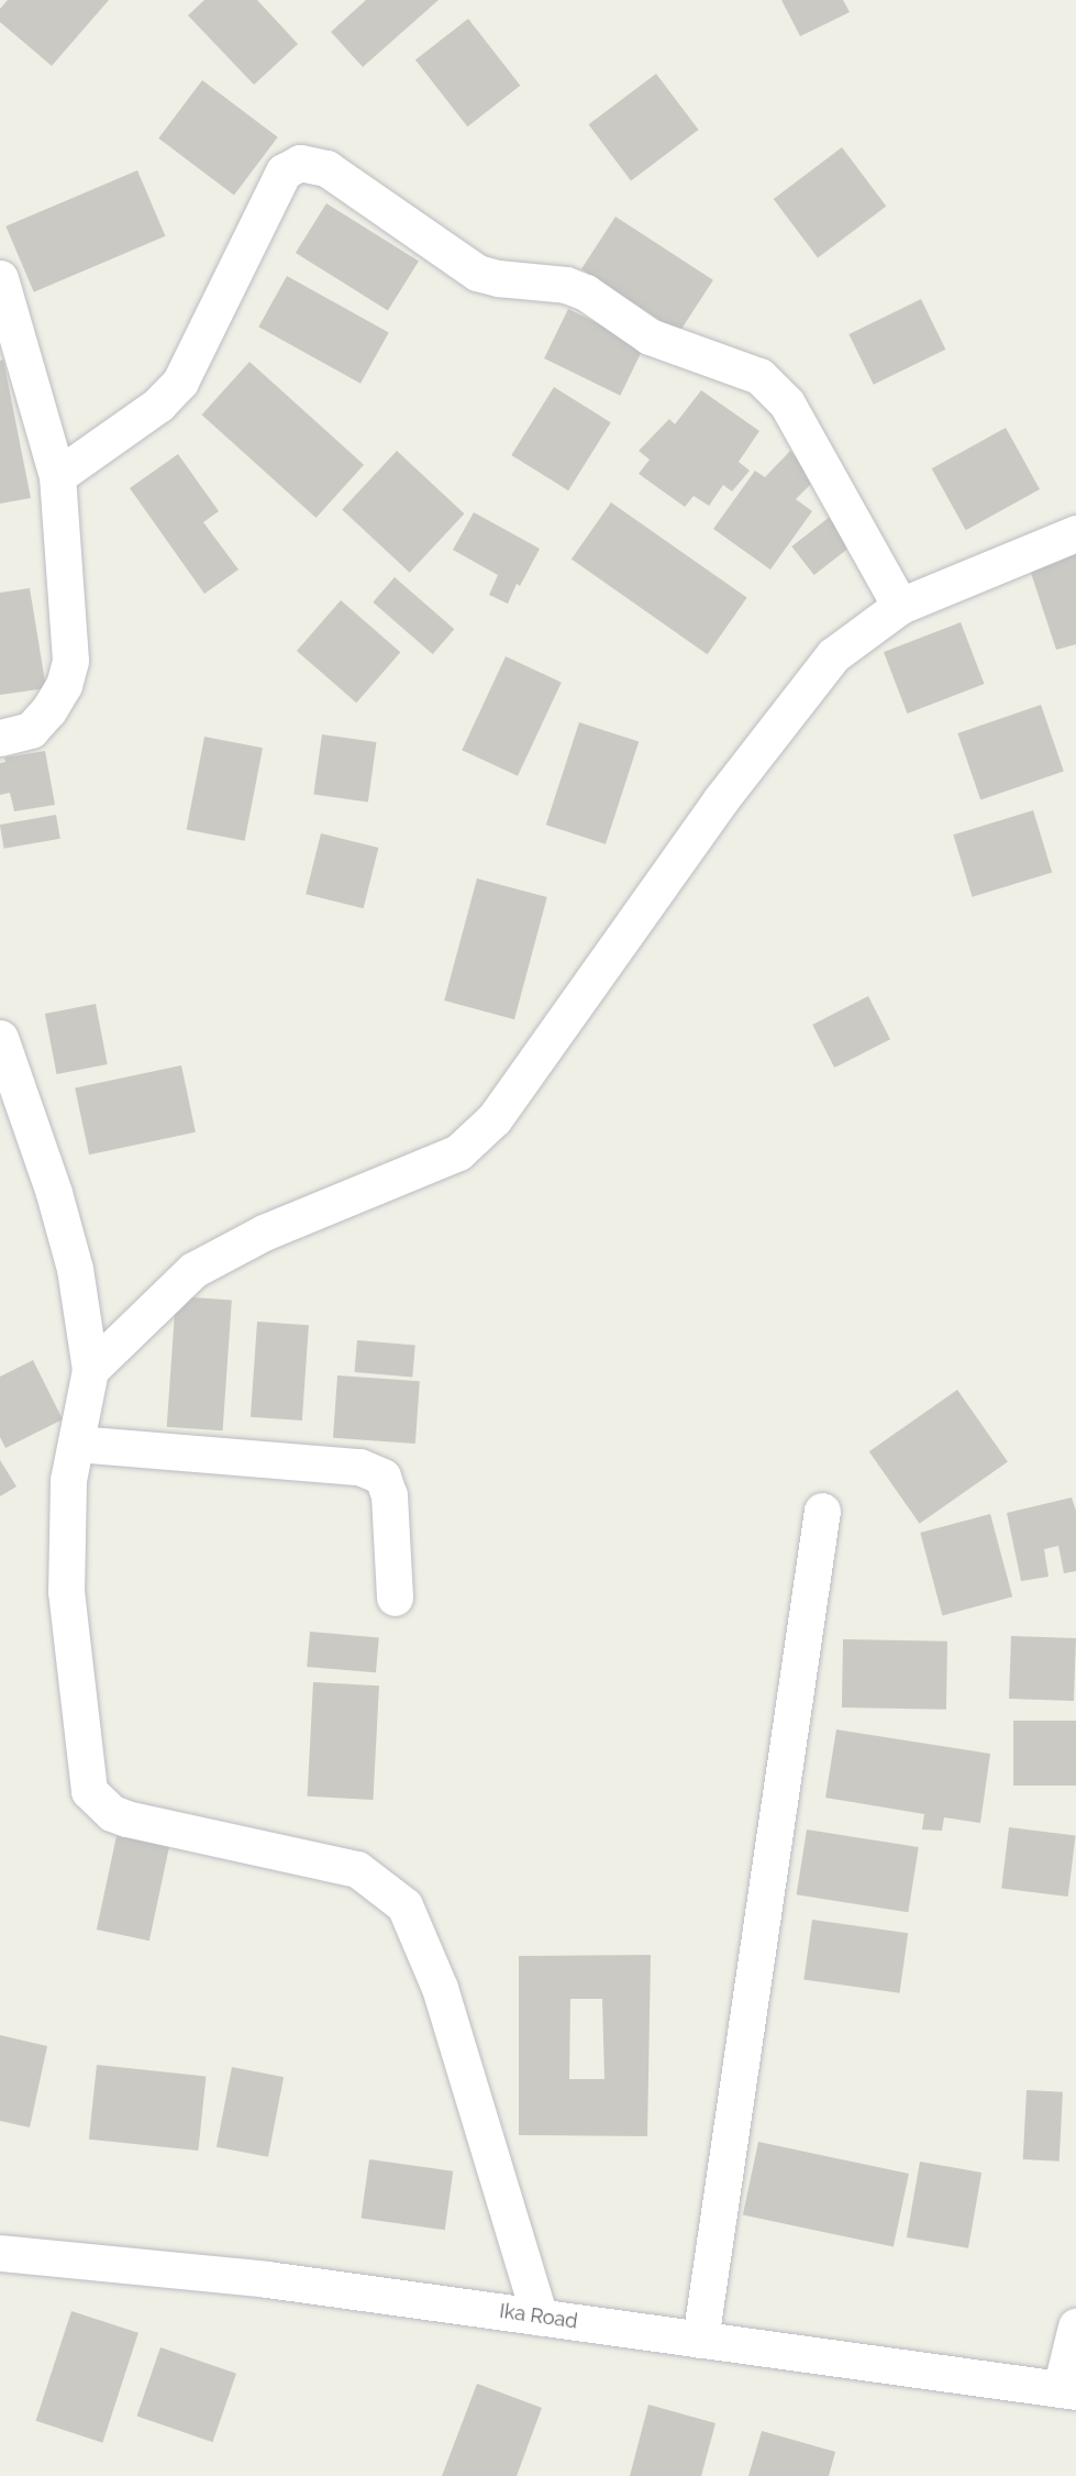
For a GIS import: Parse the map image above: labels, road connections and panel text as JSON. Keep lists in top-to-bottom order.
{
  "streets": {
    "street": ["Ika Road"]
  }
}
